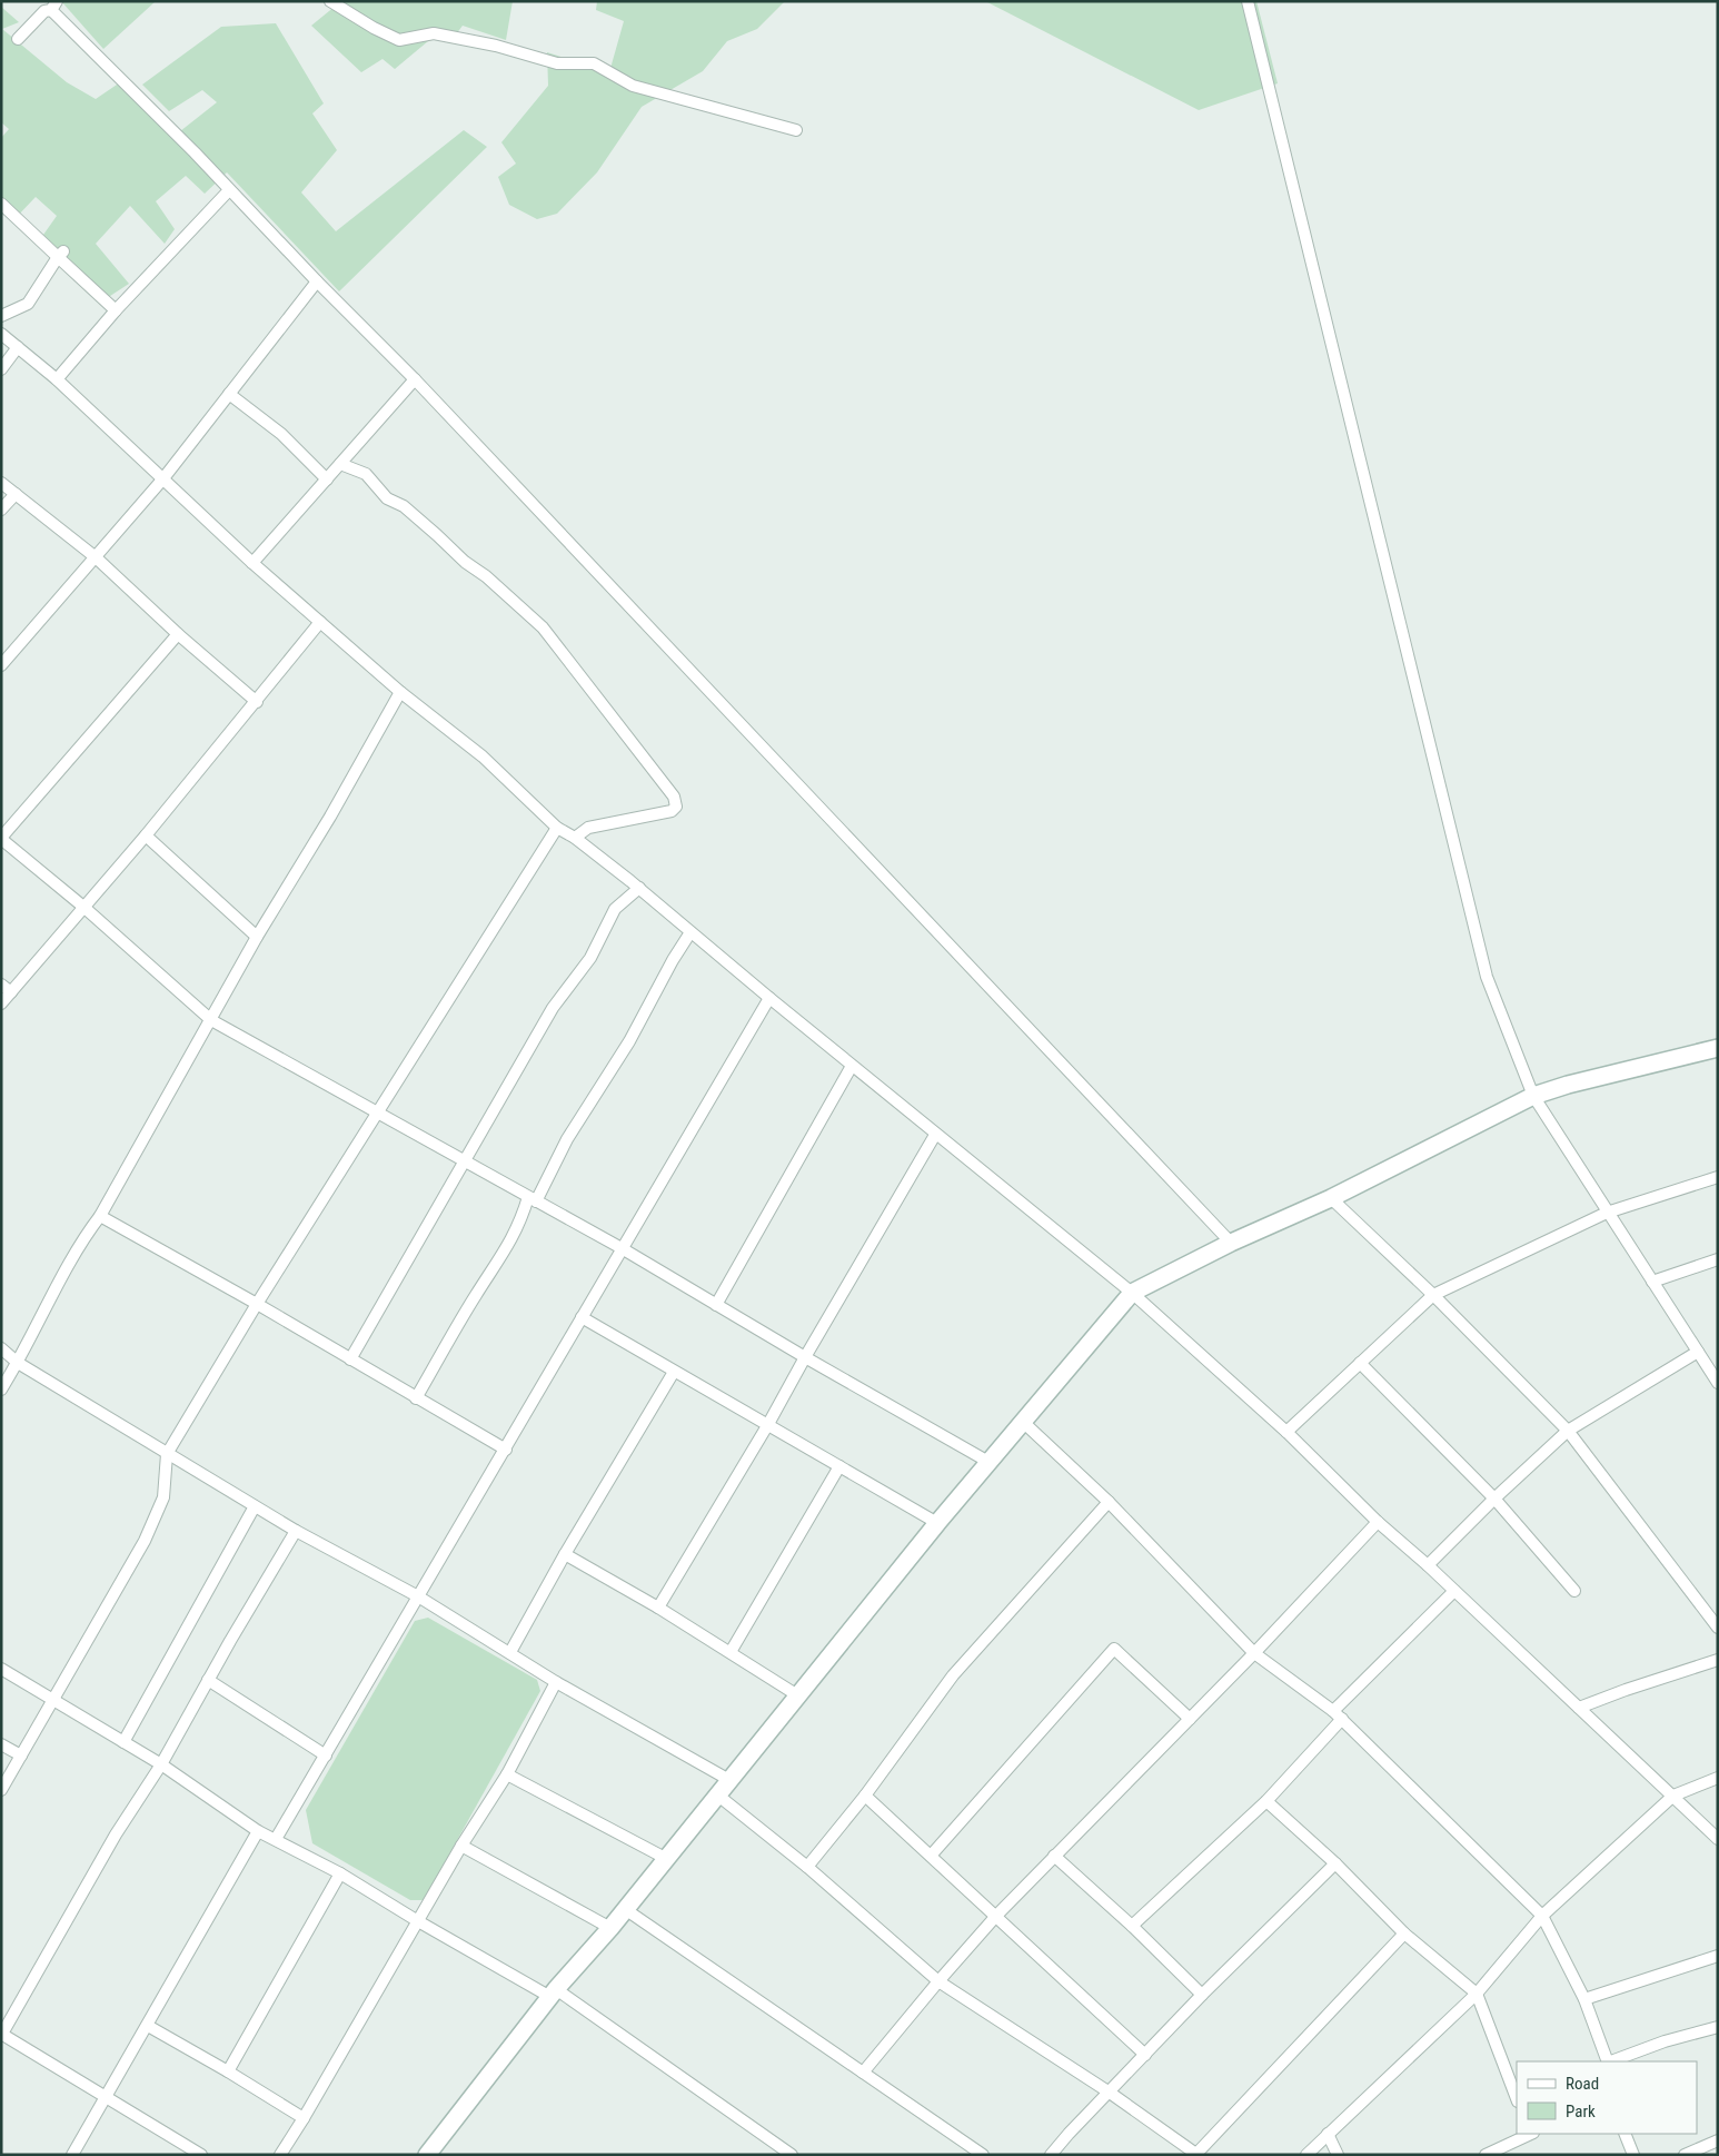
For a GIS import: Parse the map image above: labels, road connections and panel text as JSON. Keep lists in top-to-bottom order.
{
  "legend": ["Road", "Park"]
}
